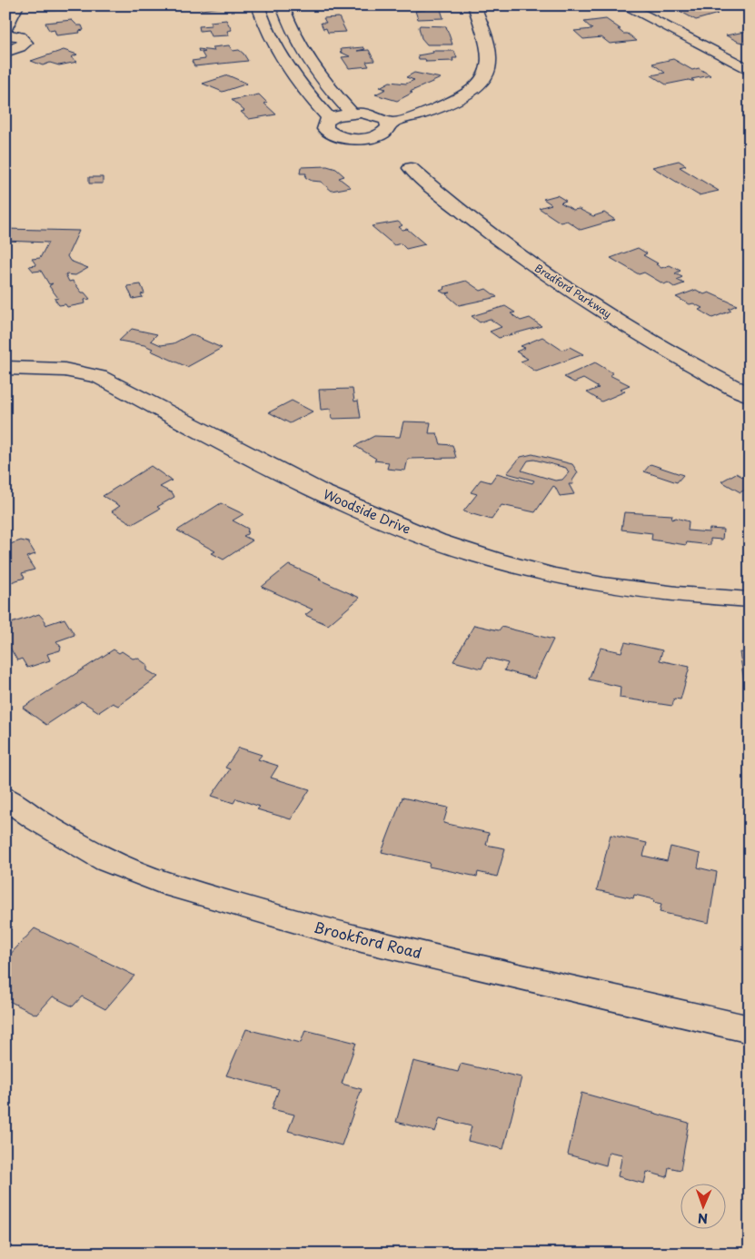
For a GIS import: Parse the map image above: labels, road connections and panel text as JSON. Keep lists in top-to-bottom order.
{
  "streets": {
    "street": ["Bradford Parkway", "Woodside Drive", "Brookford Road"]
  },
  "north": "bottom"
}
